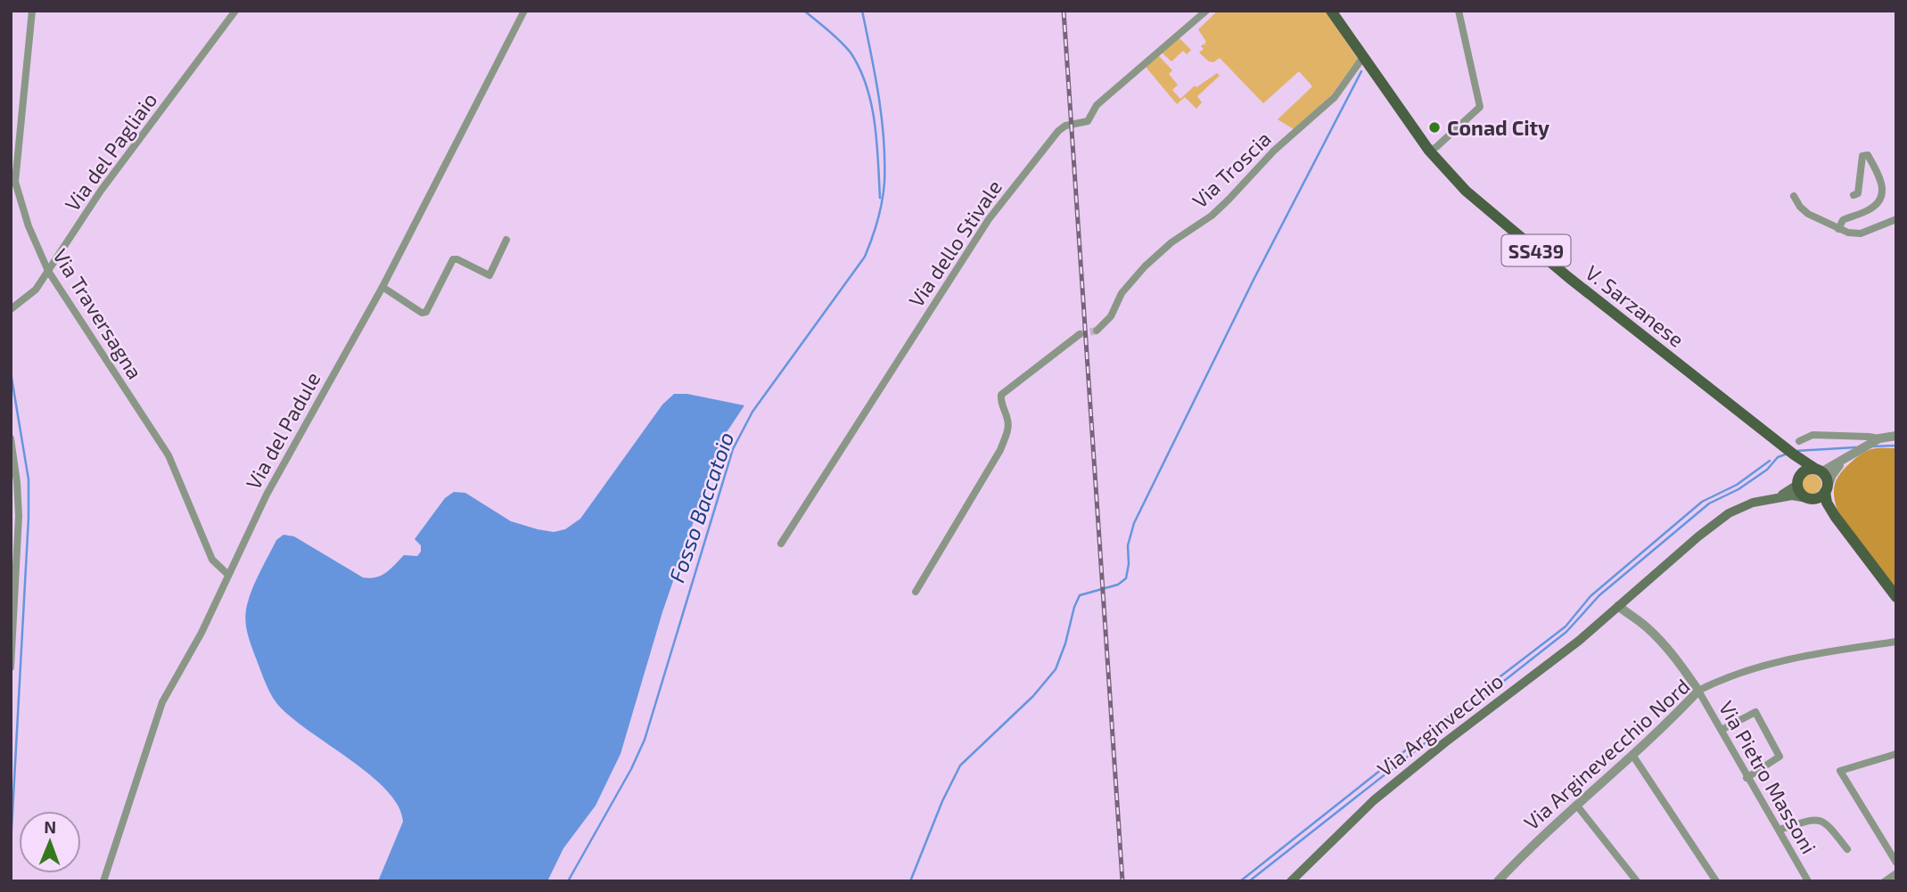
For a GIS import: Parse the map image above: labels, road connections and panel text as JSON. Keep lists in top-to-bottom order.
{
  "streets": {
    "main road": ["SS439", "V. Sarzanese", "Via Arginvecchio"],
    "street": [
      "Via del Pagliaio",
      "Via Troscia",
      "Via dello Stivale",
      "Via Traversagna",
      "Via del Padule",
      "Via Arginevecchio Nord",
      "Via Pietro Massoni"
    ]
  },
  "crossings": [
    ["Via del Pagliaio", "Via Traversagna"],
    ["Via Troscia", "V. Sarzanese"],
    ["SS439", "V. Sarzanese"],
    ["Via Traversagna", "Via del Padule"],
    ["Via Arginevecchio Nord", "Via Pietro Massoni"]
  ],
  "water": ["Fosso Baccatoio"],
  "places": ["Conad City"],
  "north": "top"
}
